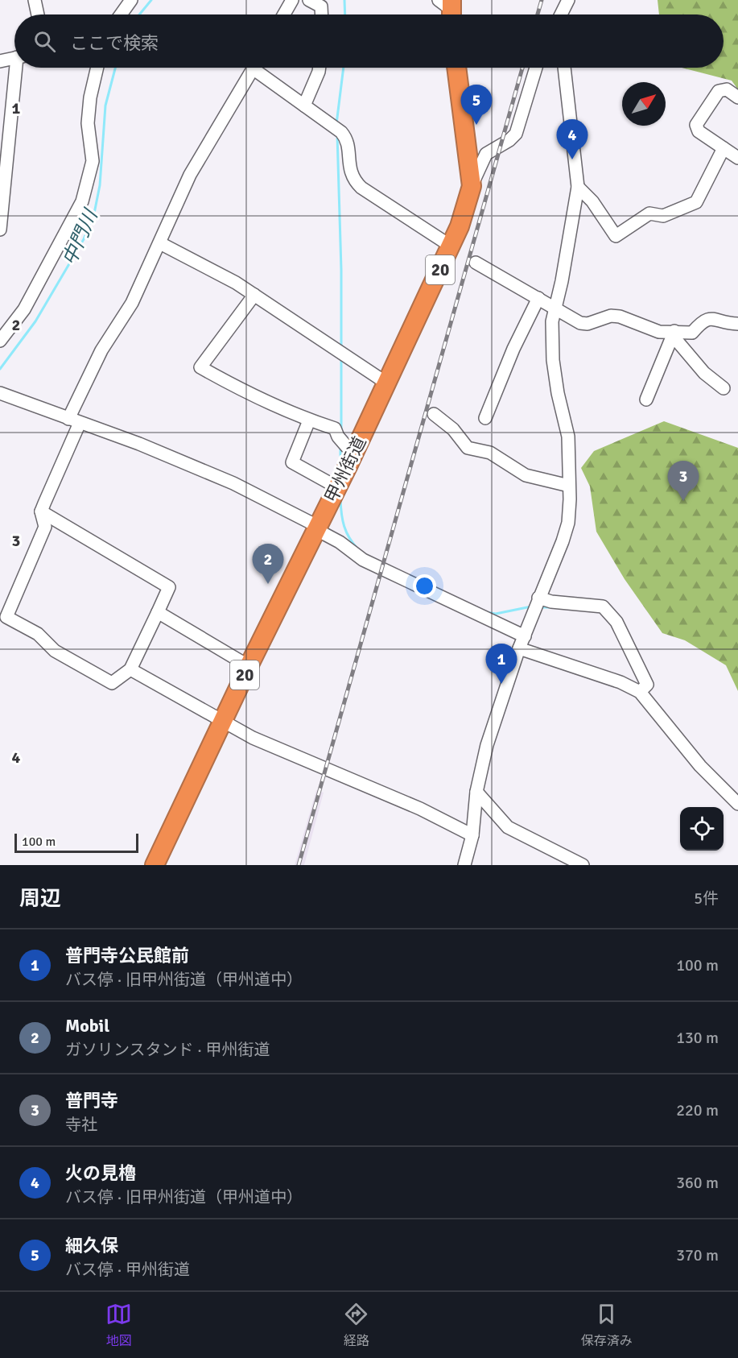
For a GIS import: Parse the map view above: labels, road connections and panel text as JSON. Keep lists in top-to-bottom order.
{
  "streets": {
    "highway": ["20", "甲州街道"]
  },
  "water": ["中門川"],
  "scale_bar": "100 m",
  "north": "top right",
  "page": {
    "search": "ここで検索",
    "pins": [
      "5",
      "4",
      "3",
      "2",
      "1"
    ],
    "scale": "100 m",
    "heading": ["周辺", "5件"],
    "list": [
      {
        "mark": "1",
        "name": "普門寺公民館前",
        "note": "バス停 · 旧甲州街道（甲州道中）",
        "value": "100 m"
      },
      {
        "mark": "2",
        "name": "Mobil",
        "note": "ガソリンスタンド · 甲州街道",
        "value": "130 m"
      },
      {
        "mark": "3",
        "name": "普門寺",
        "note": "寺社",
        "value": "220 m"
      },
      {
        "mark": "4",
        "name": "火の見櫓",
        "note": "バス停 · 旧甲州街道（甲州道中）",
        "value": "360 m"
      },
      {
        "mark": "5",
        "name": "細久保",
        "note": "バス停 · 甲州街道",
        "value": "370 m"
      }
    ],
    "nav": ["地図", "経路", "保存済み"]
  },
  "grid": {
    "rows": [
      "1",
      "2",
      "3",
      "4"
    ]
  }
}
